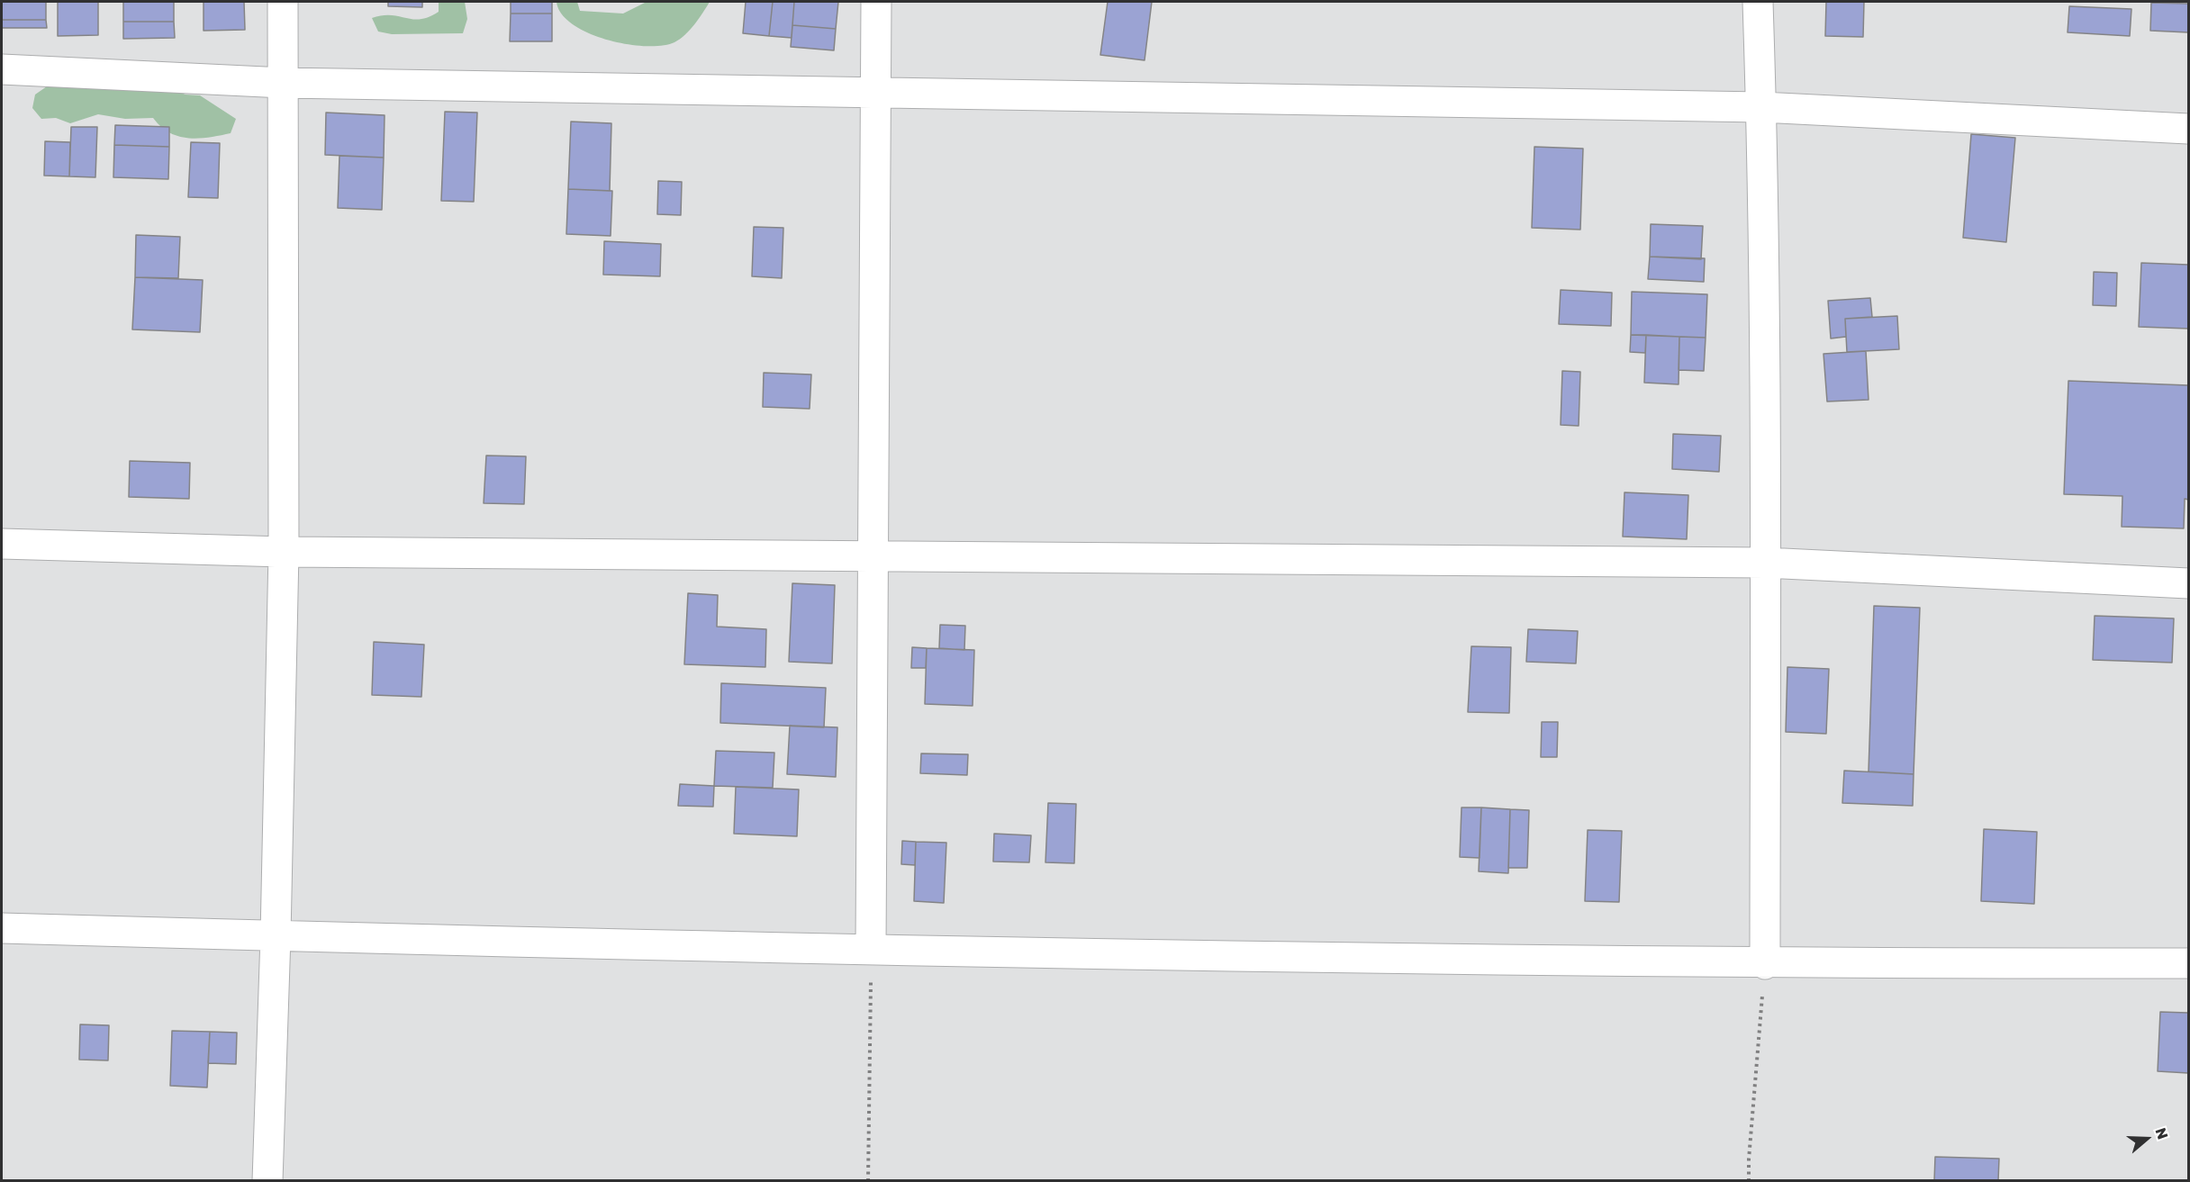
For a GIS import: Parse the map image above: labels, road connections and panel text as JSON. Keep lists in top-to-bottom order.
{
  "north": "right"
}
